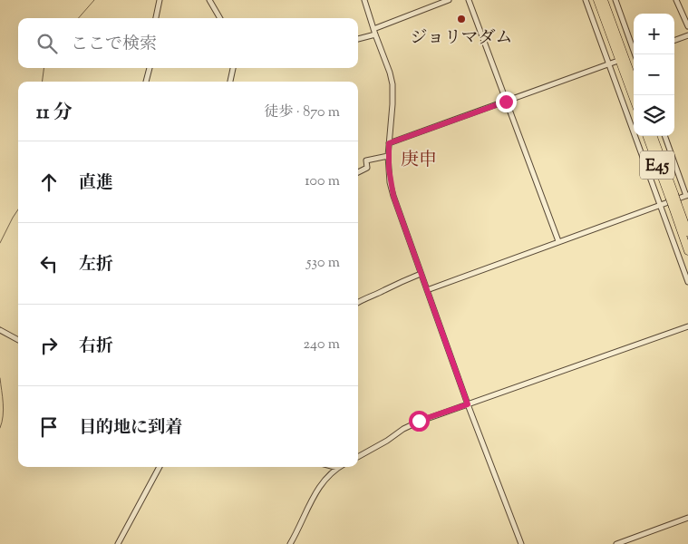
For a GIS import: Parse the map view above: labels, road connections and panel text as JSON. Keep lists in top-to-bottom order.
{
  "streets": {
    "highway": ["E45"]
  },
  "districts": ["庚申"],
  "places": ["ジョリマダム"],
  "page": {
    "map_buttons": ["+", "−"],
    "search": "ここで検索",
    "heading": ["11 分", "徒歩 · 870 m"],
    "list": [
      ["直進", "100 m"],
      ["左折", "530 m"],
      ["右折", "240 m"],
      "目的地に到着"
    ]
  }
}
